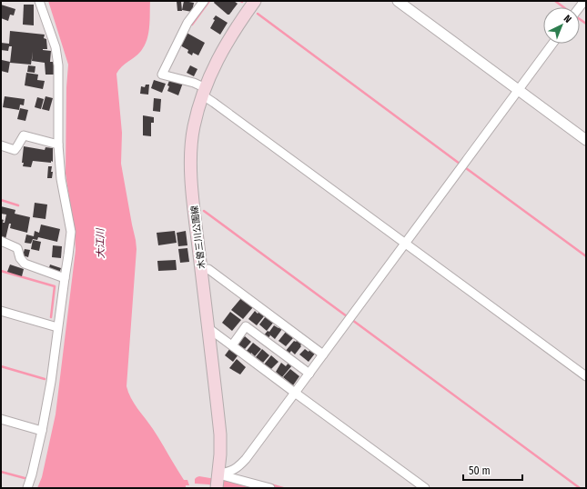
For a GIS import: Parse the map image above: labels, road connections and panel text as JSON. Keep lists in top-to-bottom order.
{
  "streets": {
    "main road": ["木曽三川公園線"]
  },
  "water": ["大江川"],
  "scale_bar": "50 m",
  "north": "top right"
}
